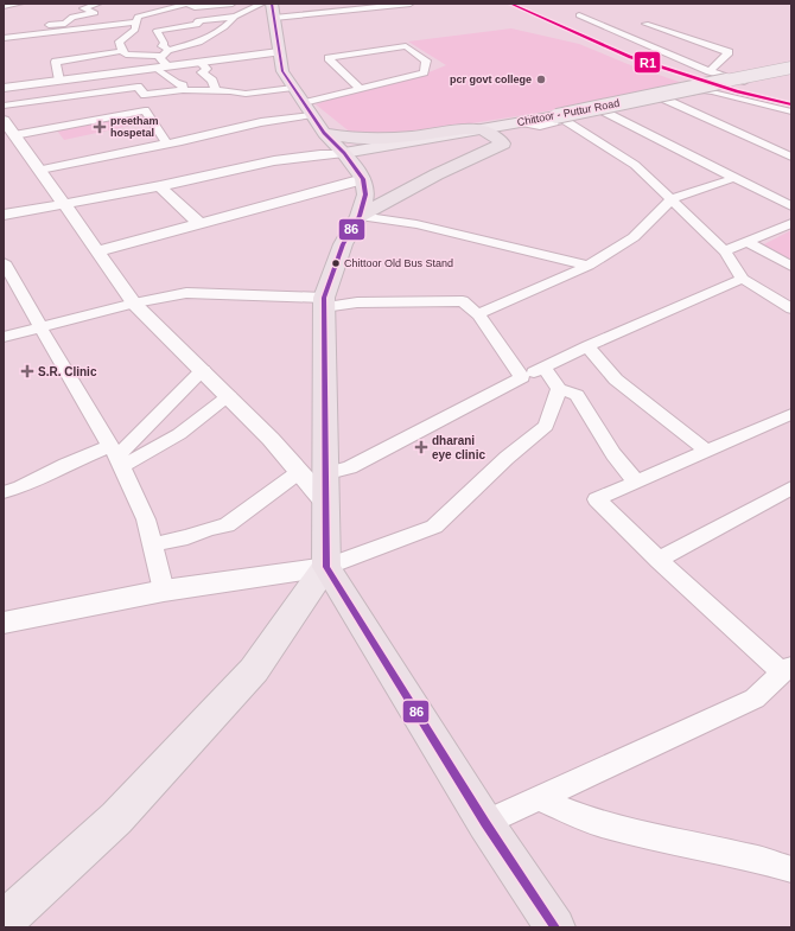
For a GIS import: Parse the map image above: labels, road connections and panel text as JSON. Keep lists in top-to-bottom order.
{
  "streets": {
    "main road": ["Chittoor - Puttur Road"]
  },
  "places": {
    "other": ["pcr govt college", "Chittoor Old Bus Stand"],
    "health": ["preetham hospetal", "S.R. Clinic", "dharani eye clinic"]
  },
  "lines": ["transit line R1", "transit line 86"]
}
